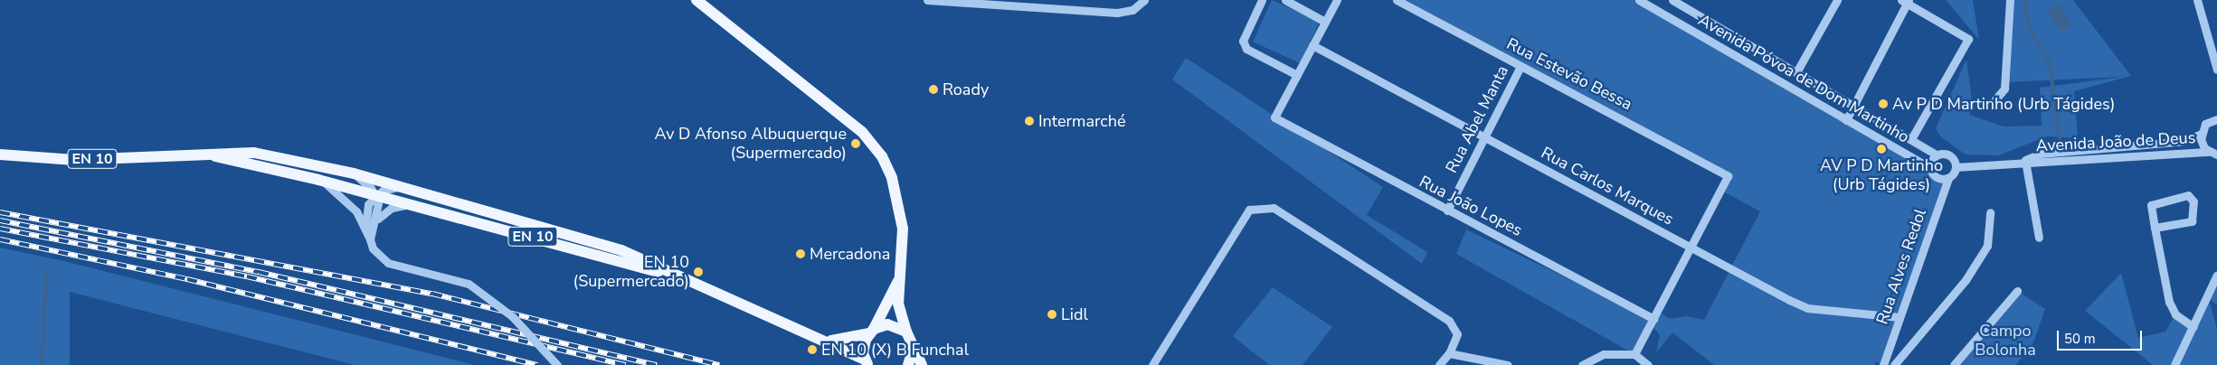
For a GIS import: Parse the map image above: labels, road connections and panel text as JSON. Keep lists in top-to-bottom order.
{
  "streets": {
    "main road": ["EN 10"],
    "street": [
      "Rua Estevão Bessa",
      "Avenida Póvoa de Dom Martinho",
      "Rua Abel Manta",
      "Avenida João de Deus",
      "Rua Carlos Marques",
      "Rua João Lopes",
      "Rua Alves Redol"
    ]
  },
  "crossings": [
    ["Rua Estevão Bessa", "Rua Abel Manta"],
    ["Rua Estevão Bessa", "Rua Carlos Marques"],
    ["Avenida Póvoa de Dom Martinho", "Avenida João de Deus"],
    ["Avenida Póvoa de Dom Martinho", "Rua Alves Redol"],
    ["Rua Abel Manta", "Rua Carlos Marques"],
    ["Rua Abel Manta", "Rua João Lopes"],
    ["Avenida João de Deus", "Rua Alves Redol"],
    ["Rua Carlos Marques", "Rua Alves Redol"]
  ],
  "parks": ["Campo Bolonha"],
  "places": [
    "Roady",
    "Av P D Martinho (Urb Tágides)",
    "Intermarché",
    "Av D Afonso Albuquerque (Supermercado)",
    "AV P D Martinho (Urb Tágides)",
    "Mercadona",
    "EN 10 (Supermercado)",
    "Lidl",
    "EN 10 (X) B Funchal"
  ],
  "scale_bar": "50 m"
}
